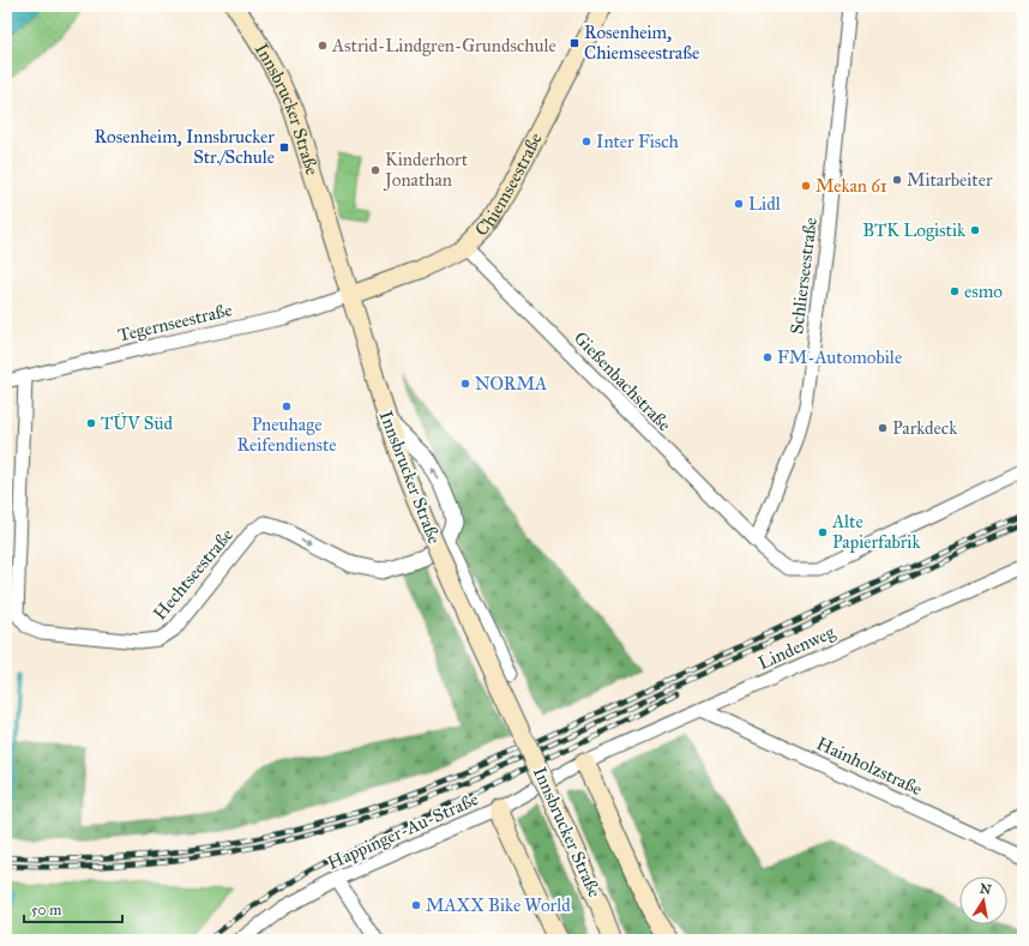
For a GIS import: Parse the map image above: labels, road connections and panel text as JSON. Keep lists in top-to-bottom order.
{
  "streets": {
    "main road": ["Innsbrucker Straße", "Chiemseestraße"],
    "street": [
      "Schlierseestraße",
      "Tegernseestraße",
      "Gießenbachstraße",
      "Hechtseestraße",
      "Lindenweg",
      "Hainholzstraße",
      "Happinger-Au-Straße"
    ]
  },
  "crossings": [
    ["Innsbrucker Straße", "Chiemseestraße"],
    ["Innsbrucker Straße", "Tegernseestraße"],
    ["Chiemseestraße", "Tegernseestraße"],
    ["Chiemseestraße", "Gießenbachstraße"],
    ["Schlierseestraße", "Gießenbachstraße"],
    ["Tegernseestraße", "Hechtseestraße"],
    ["Lindenweg", "Hainholzstraße"],
    ["Lindenweg", "Happinger-Au-Straße"]
  ],
  "places": {
    "transit": ["Rosenheim, Chiemseestraße", "Rosenheim, Innsbrucker Str./Schule"],
    "other": [
      "Astrid-Lindgren-Grundschule",
      "Inter Fisch",
      "Kinderhort Jonathan",
      "Mitarbeiter",
      "Mekan 61",
      "Lidl",
      "BTK Logistik",
      "esmo",
      "FM-Automobile",
      "NORMA",
      "Pneuhage Reifendienste",
      "TÜV Süd",
      "Parkdeck",
      "Alte Papierfabrik",
      "MAXX Bike World"
    ]
  },
  "scale_bar": "50 m",
  "north": "top"
}
